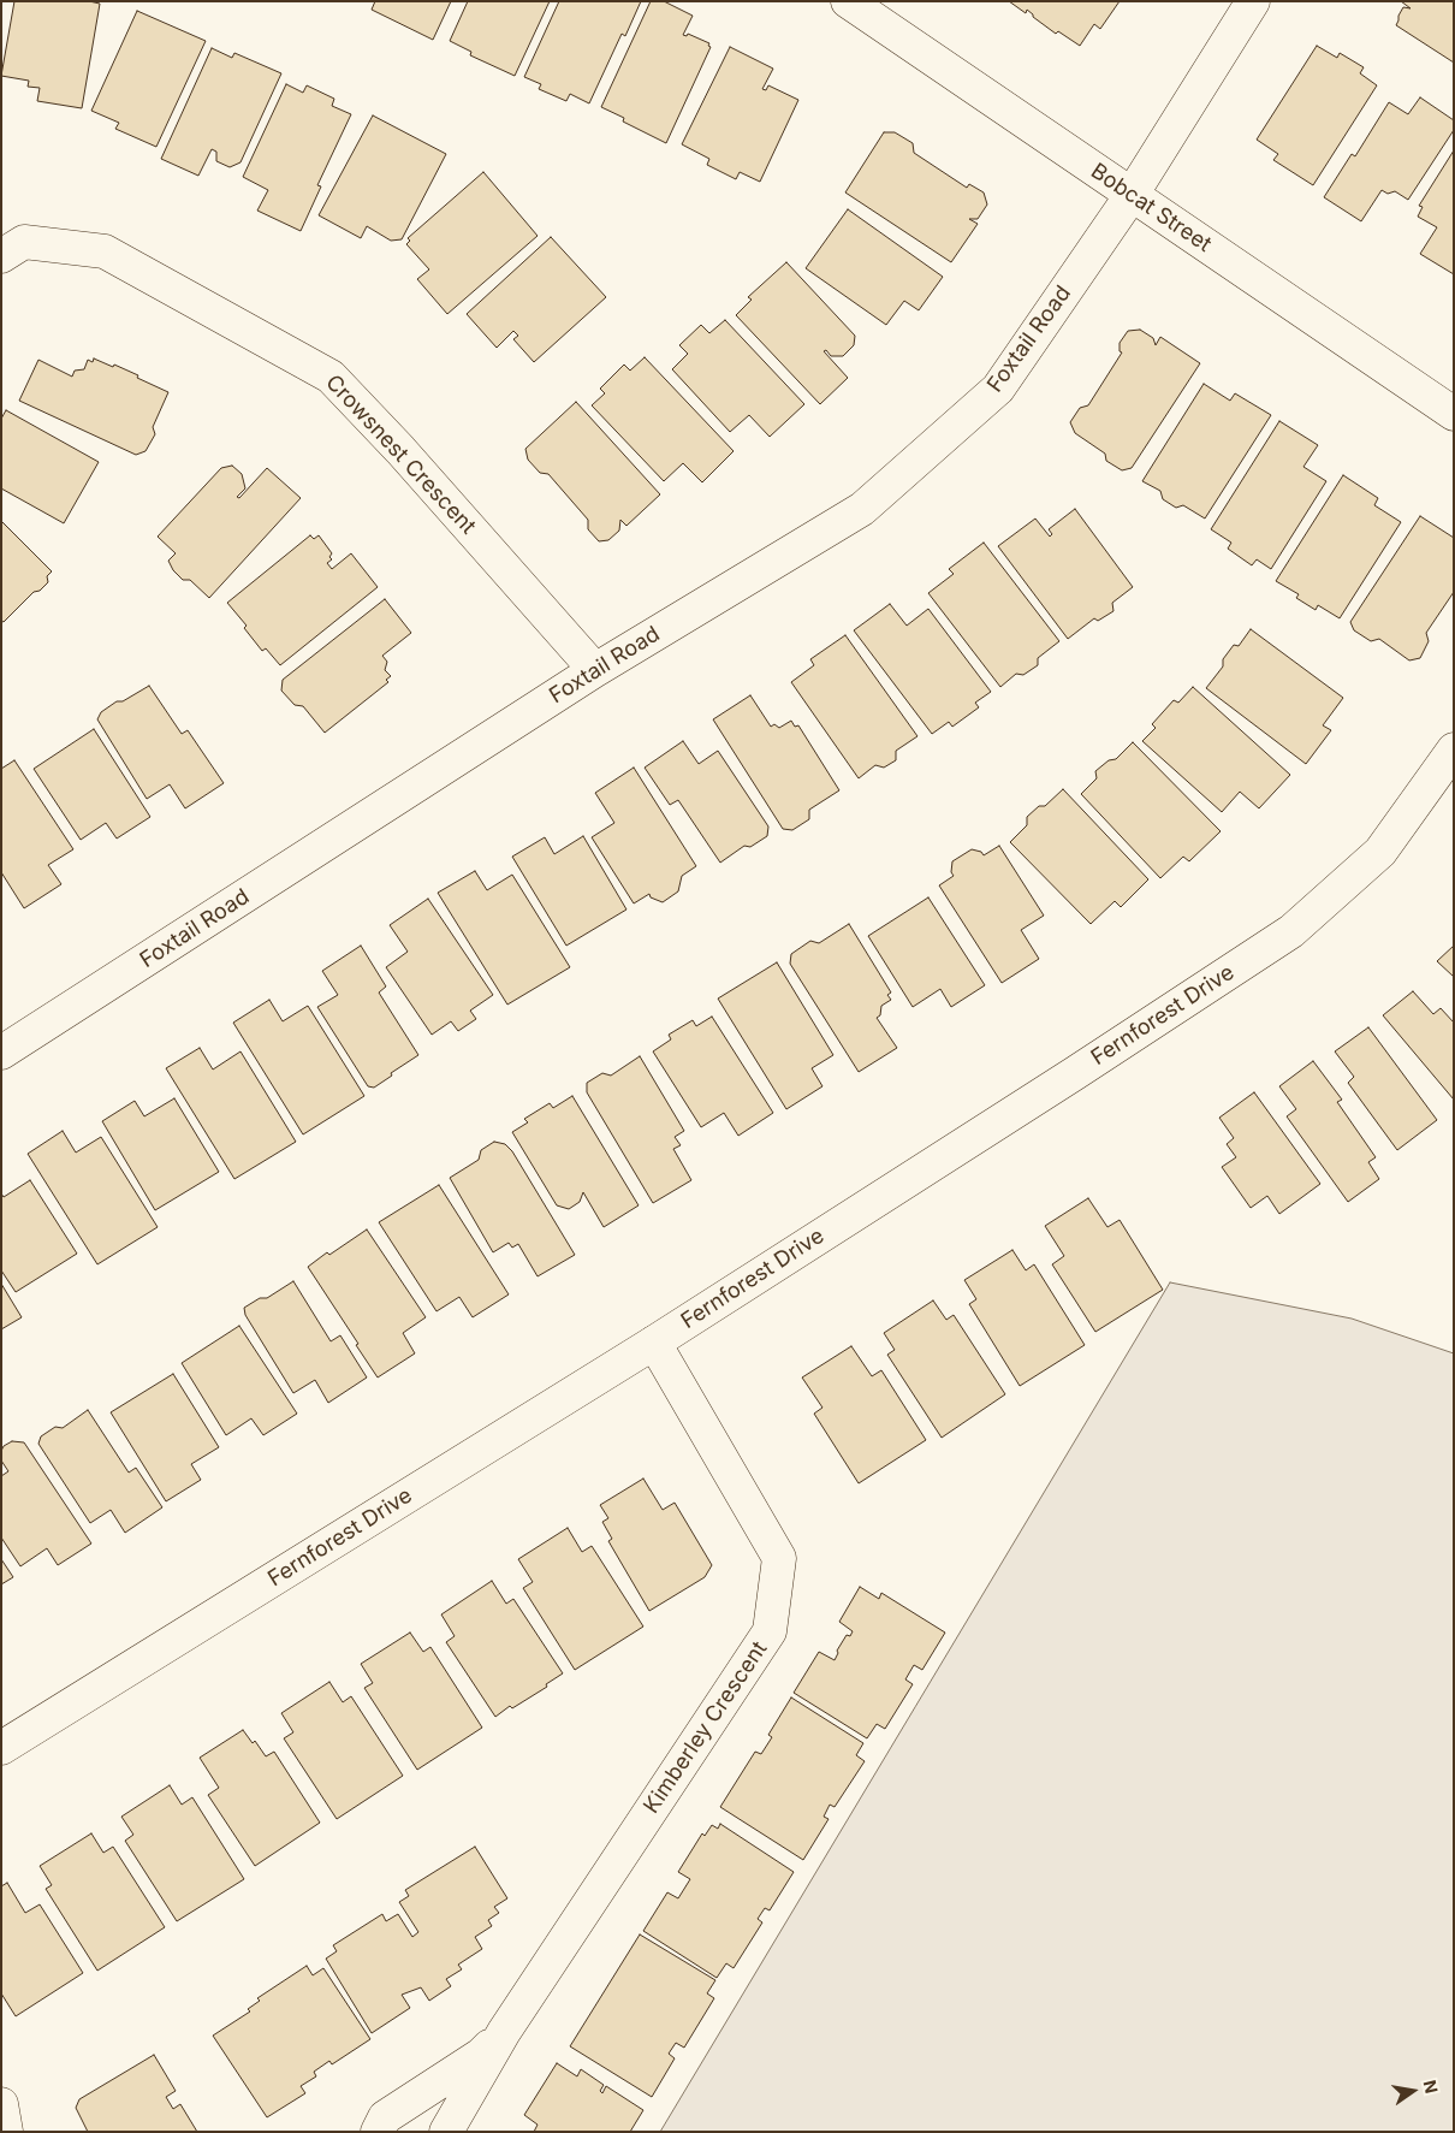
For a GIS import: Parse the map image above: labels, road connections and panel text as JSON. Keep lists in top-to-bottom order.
{
  "streets": {
    "street": [
      "Bobcat Street",
      "Foxtail Road",
      "Crowsnest Crescent",
      "Fernforest Drive",
      "Kimberley Crescent"
    ]
  },
  "crossings": [
    ["Bobcat Street", "Foxtail Road"],
    ["Foxtail Road", "Crowsnest Crescent"],
    ["Fernforest Drive", "Kimberley Crescent"]
  ],
  "north": "right"
}
